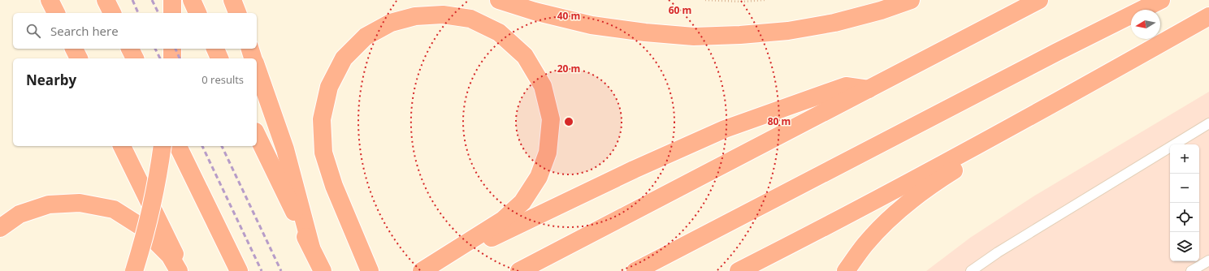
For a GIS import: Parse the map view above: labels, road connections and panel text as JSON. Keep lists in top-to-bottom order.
{
  "north": "left",
  "page": {
    "search": "Search here",
    "heading": ["Nearby", "0 results"],
    "map_buttons": ["+", "−"]
  },
  "rings": [
    "60 m",
    "40 m",
    "20 m",
    "80 m"
  ]
}
